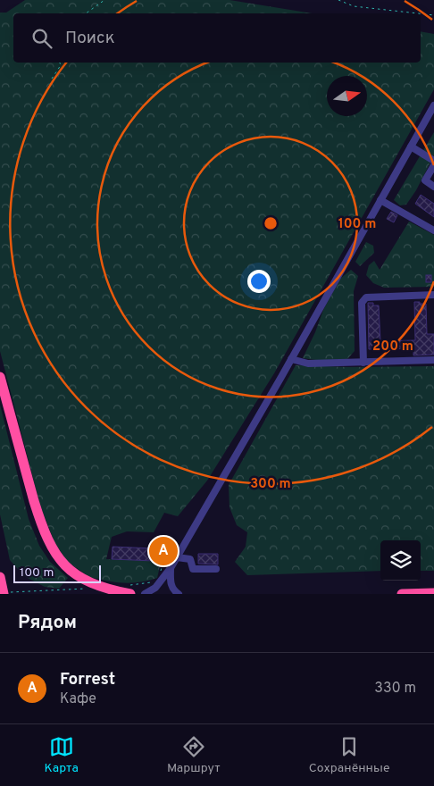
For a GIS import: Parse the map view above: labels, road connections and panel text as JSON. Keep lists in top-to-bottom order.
{
  "scale_bar": "100 m",
  "north": "right",
  "page": {
    "search": "Поиск",
    "pins": "A",
    "scale": "100 m",
    "heading": "Рядом",
    "list": [
      {
        "mark": "A",
        "name": "Forrest",
        "note": "Кафе",
        "value": "330 m"
      }
    ],
    "nav": ["Карта", "Маршрут", "Сохранённые"]
  },
  "rings": ["100 m", "200 m", "300 m"]
}
